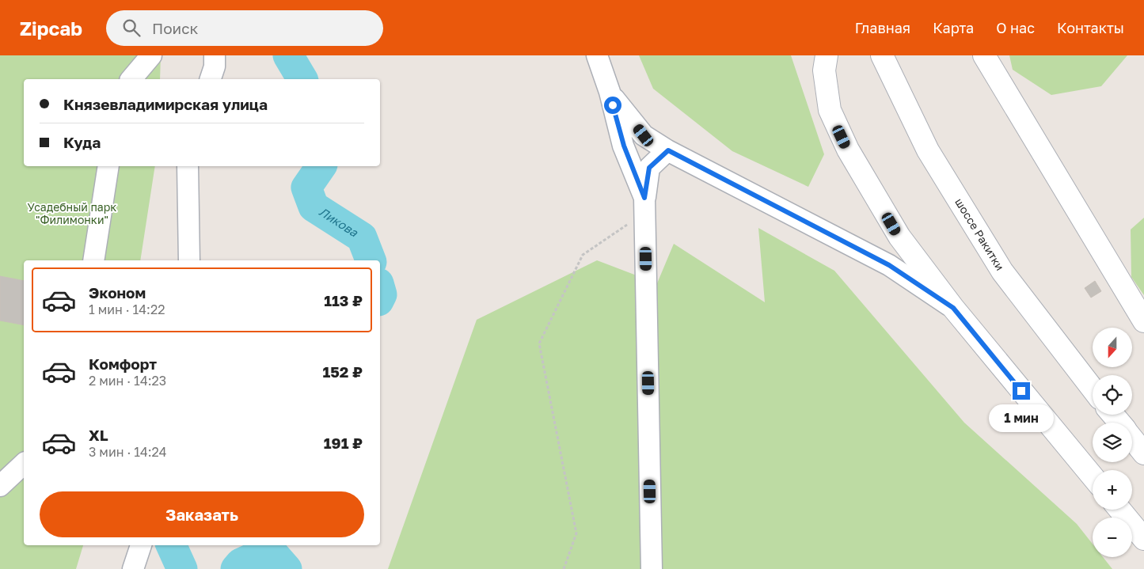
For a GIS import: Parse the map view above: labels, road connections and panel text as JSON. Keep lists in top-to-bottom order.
{
  "streets": {
    "street": ["шоссе Ракитки"]
  },
  "water": ["Ликова"],
  "parks": ["Усадебный парк \"Филимонки\""],
  "north": "bottom",
  "page": {
    "header": "Zipcab",
    "search": "Поиск",
    "nav": [
      "Главная",
      "Карта",
      "О нас",
      "Контакты"
    ],
    "banner": ["Князевладимирская улица", "Куда"],
    "list": [
      {
        "name": "Эконом",
        "note": "1 мин · 14:22",
        "value": "113 ₽"
      },
      {
        "name": "Комфорт",
        "note": "2 мин · 14:23",
        "value": "152 ₽"
      },
      {
        "name": "XL",
        "note": "3 мин · 14:24",
        "value": "191 ₽"
      }
    ],
    "map_buttons": ["+", "−"],
    "bubble": "1 мин",
    "buttons": "Заказать"
  }
}
